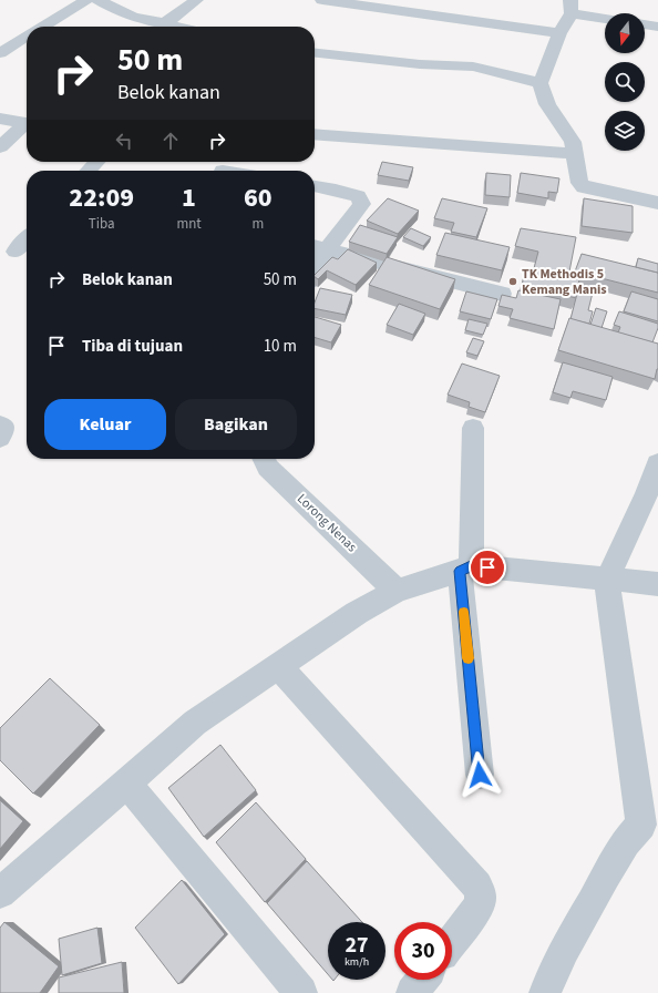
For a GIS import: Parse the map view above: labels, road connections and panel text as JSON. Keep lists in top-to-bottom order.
{
  "streets": {
    "street": ["Lorong Nenas"]
  },
  "places": ["TK Methodis 5 Kemang Manis"],
  "north": "bottom",
  "page": {
    "turn": ["50 m", "Belok kanan"],
    "eta": [
      "22:09",
      "Tiba",
      "1",
      "mnt",
      "60",
      "m"
    ],
    "list": [
      {
        "name": "Belok kanan",
        "value": "50 m"
      },
      {
        "name": "Tiba di tujuan",
        "value": "10 m"
      }
    ],
    "buttons": ["Keluar", "Bagikan"],
    "speed": "27 km/h",
    "limit": "30"
  }
}
